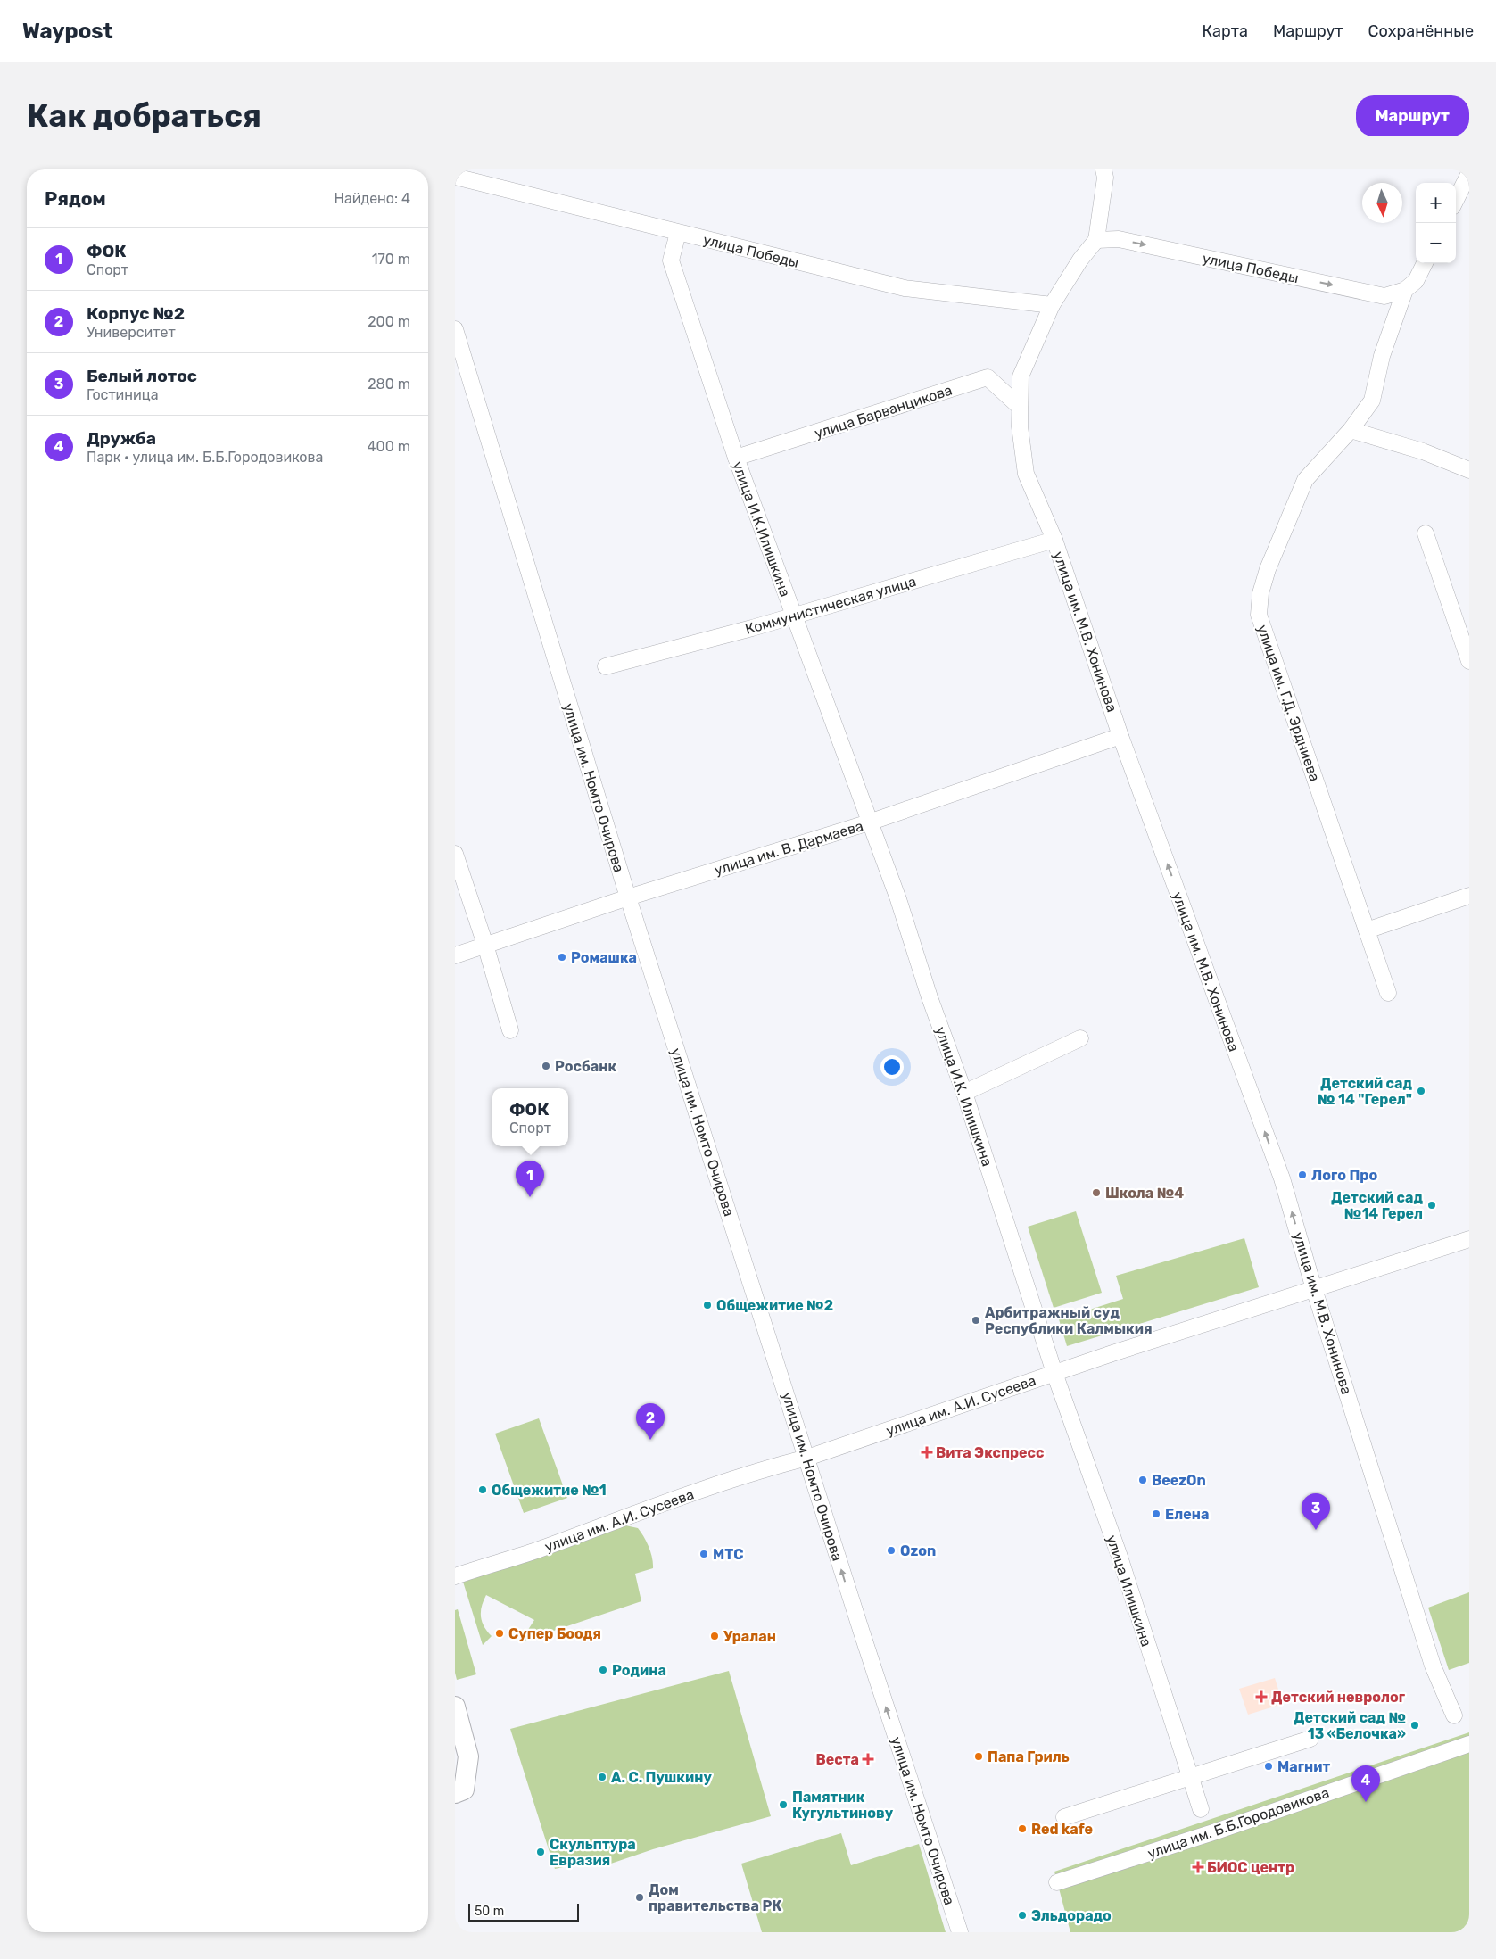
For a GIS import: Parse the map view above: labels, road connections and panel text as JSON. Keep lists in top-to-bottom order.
{
  "streets": {
    "street": [
      "улица Победы",
      "улица Барванцикова",
      "улица И.К.Илишкина",
      "Коммунистическая улица",
      "улица им. М.В. Хонинова",
      "улица им. Г.Д. Эрдниева",
      "улица им. Номто Очирова",
      "улица им. В. Дармаева",
      "улица И.К. Илишкина",
      "улица им. А.И. Сусеева",
      "улица Илишкина",
      "улица им. Б.Б.Городовикова"
    ]
  },
  "crossings": [
    ["улица Победы", "улица И.К.Илишкина"],
    ["улица Победы", "улица им. М.В. Хонинова"],
    ["улица Победы", "улица им. Г.Д. Эрдниева"],
    ["улица Барванцикова", "улица И.К.Илишкина"],
    ["улица Барванцикова", "улица им. М.В. Хонинова"],
    ["улица И.К.Илишкина", "Коммунистическая улица"],
    ["улица И.К.Илишкина", "улица им. В. Дармаева"],
    ["улица И.К.Илишкина", "улица И.К. Илишкина"],
    ["Коммунистическая улица", "улица им. М.В. Хонинова"],
    ["улица им. М.В. Хонинова", "улица им. В. Дармаева"],
    ["улица им. М.В. Хонинова", "улица им. А.И. Сусеева"],
    ["улица им. Номто Очирова", "улица им. В. Дармаева"],
    ["улица им. Номто Очирова", "улица им. А.И. Сусеева"],
    ["улица им. В. Дармаева", "улица И.К. Илишкина"],
    ["улица И.К. Илишкина", "улица им. А.И. Сусеева"],
    ["улица И.К. Илишкина", "улица Илишкина"],
    ["улица им. А.И. Сусеева", "улица Илишкина"]
  ],
  "one_way": ["улица им. М.В. Хонинова"],
  "places": {
    "other": [
      "Ромашка",
      "Росбанк",
      "Детский сад № 14 \"Герел\"",
      "Лого Про",
      "Школа №4",
      "Детский сад №14 Герел",
      "Общежитие №2",
      "Арбитражный суд Республики Калмыкия",
      "BeezOn",
      "Общежитие №1",
      "Елена",
      "Ozon",
      "МТС",
      "Супер Боодя",
      "Уралан",
      "Родина",
      "Детский сад № 13 «Белочка»",
      "Папа Гриль",
      "Магнит",
      "А. С. Пушкину",
      "Памятник Кугультинову",
      "Red kafe",
      "Скульптура Евразия",
      "Дом правительства РК",
      "Эльдорадо"
    ],
    "health": [
      "Вита Экспресс",
      "Детский невролог",
      "Веста",
      "БИОС центр"
    ]
  },
  "scale_bar": "50 m",
  "north": "bottom",
  "page": {
    "header": "Waypost",
    "nav": ["Карта", "Маршрут", "Сохранённые"],
    "buttons": "Маршрут",
    "title": "Как добраться",
    "heading": ["Рядом", "Найдено: 4"],
    "map_buttons": ["+", "−"],
    "list": [
      {
        "mark": "1",
        "name": "ФОК",
        "note": "Спорт",
        "value": "170 m"
      },
      {
        "mark": "2",
        "name": "Корпус №2",
        "note": "Университет",
        "value": "200 m"
      },
      {
        "mark": "3",
        "name": "Белый лотос",
        "note": "Гостиница",
        "value": "280 m"
      },
      {
        "mark": "4",
        "name": "Дружба",
        "note": "Парк · улица им. Б.Б.Городовикова",
        "value": "400 m"
      }
    ],
    "popup": ["ФОК", "Спорт"],
    "pins": [
      "1",
      "2",
      "3",
      "4"
    ],
    "scale": "50 m"
  }
}
